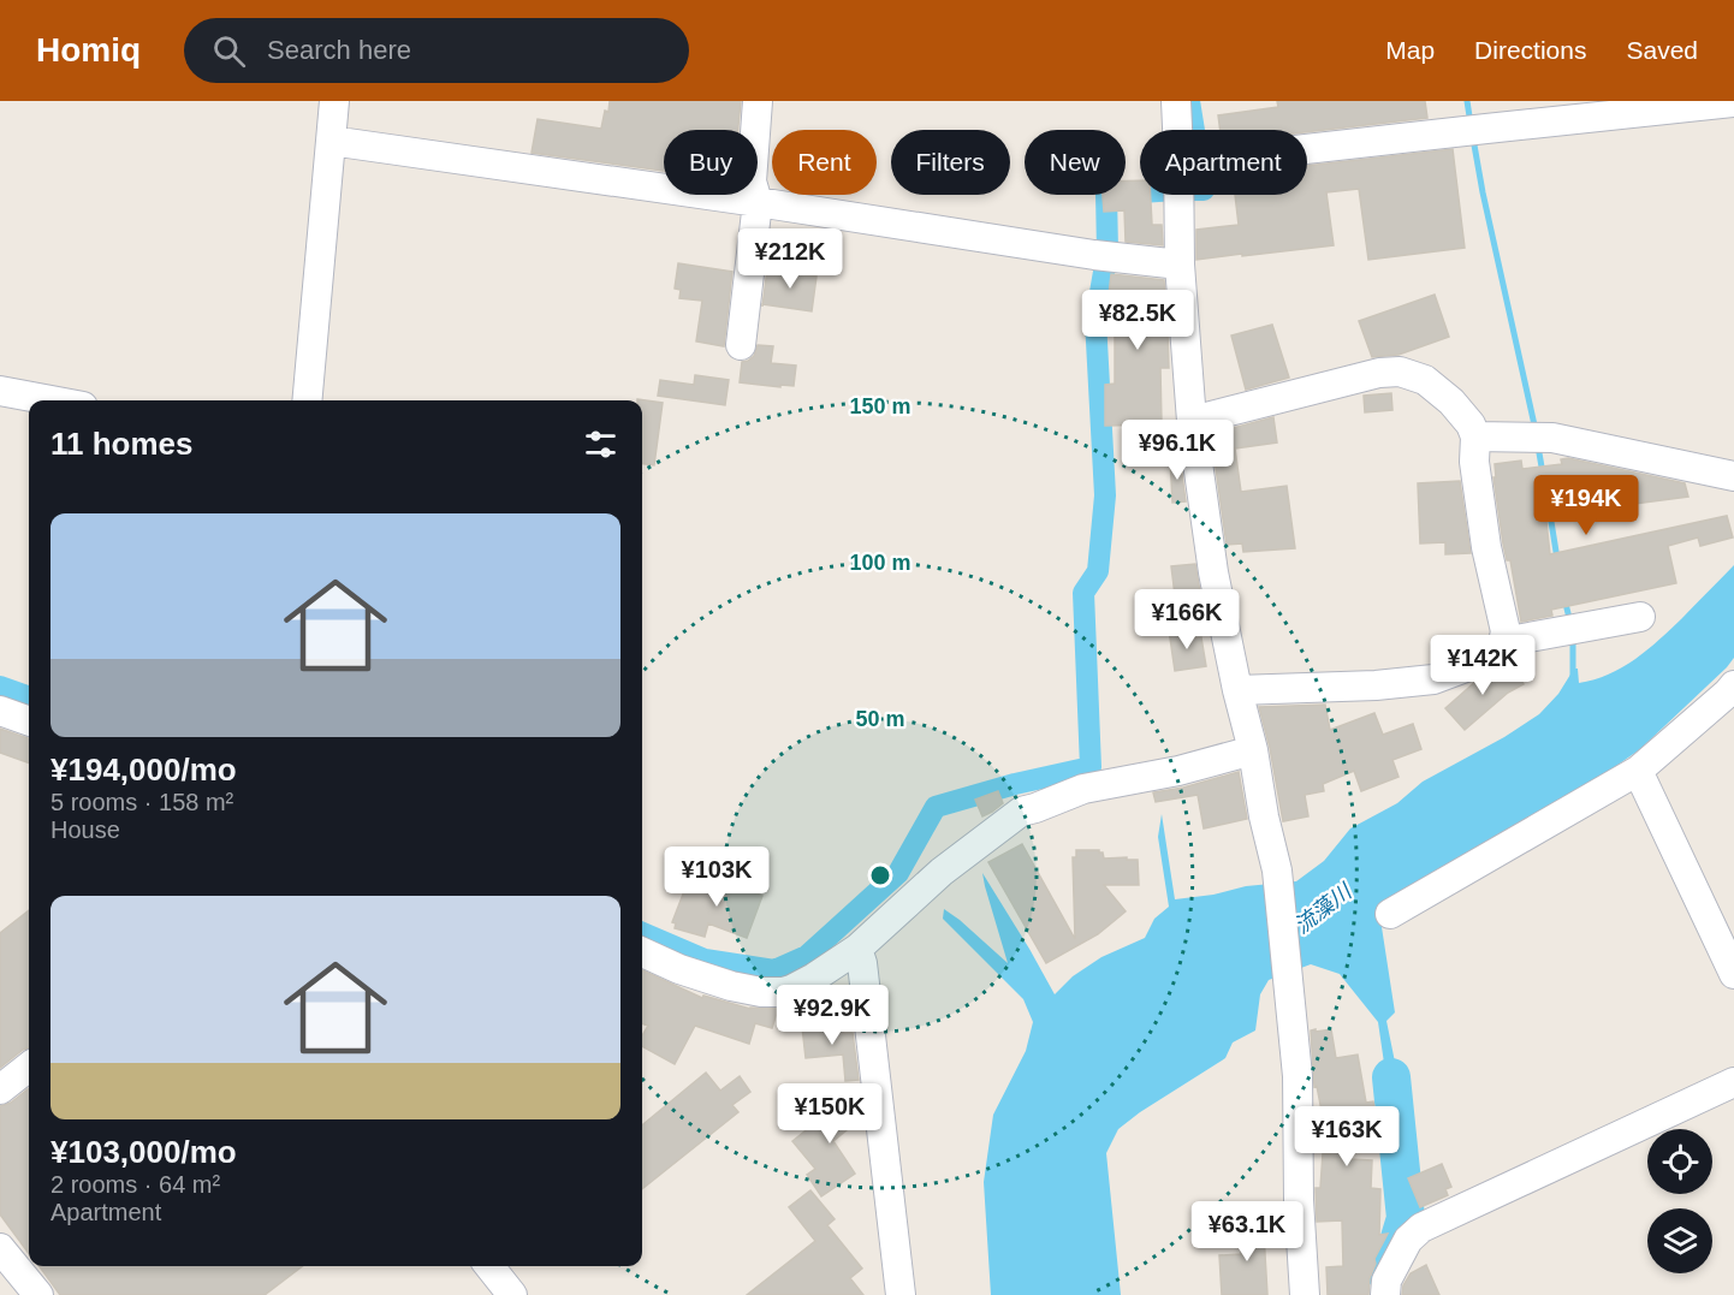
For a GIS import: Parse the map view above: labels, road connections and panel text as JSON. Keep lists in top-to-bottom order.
{
  "water": ["流藻川"],
  "page": {
    "header": "Homiq",
    "search": "Search here",
    "nav": ["Map", "Directions", "Saved"],
    "chip": [
      "Buy",
      "Rent",
      "Filters",
      "New",
      "Apartment"
    ],
    "price": [
      "¥212K",
      "¥82.5K",
      "¥96.1K",
      "¥194K",
      "¥166K",
      "¥142K",
      "¥103K",
      "¥92.9K",
      "¥150K",
      "¥163K",
      "¥63.1K"
    ],
    "heading": "11 homes",
    "list": [
      {
        "name": "¥194,000/mo",
        "note": "5 rooms · 158 m² · House"
      },
      {
        "name": "¥103,000/mo",
        "note": "2 rooms · 64 m² · Apartment"
      }
    ]
  },
  "rings": ["150 m", "100 m", "50 m"]
}
